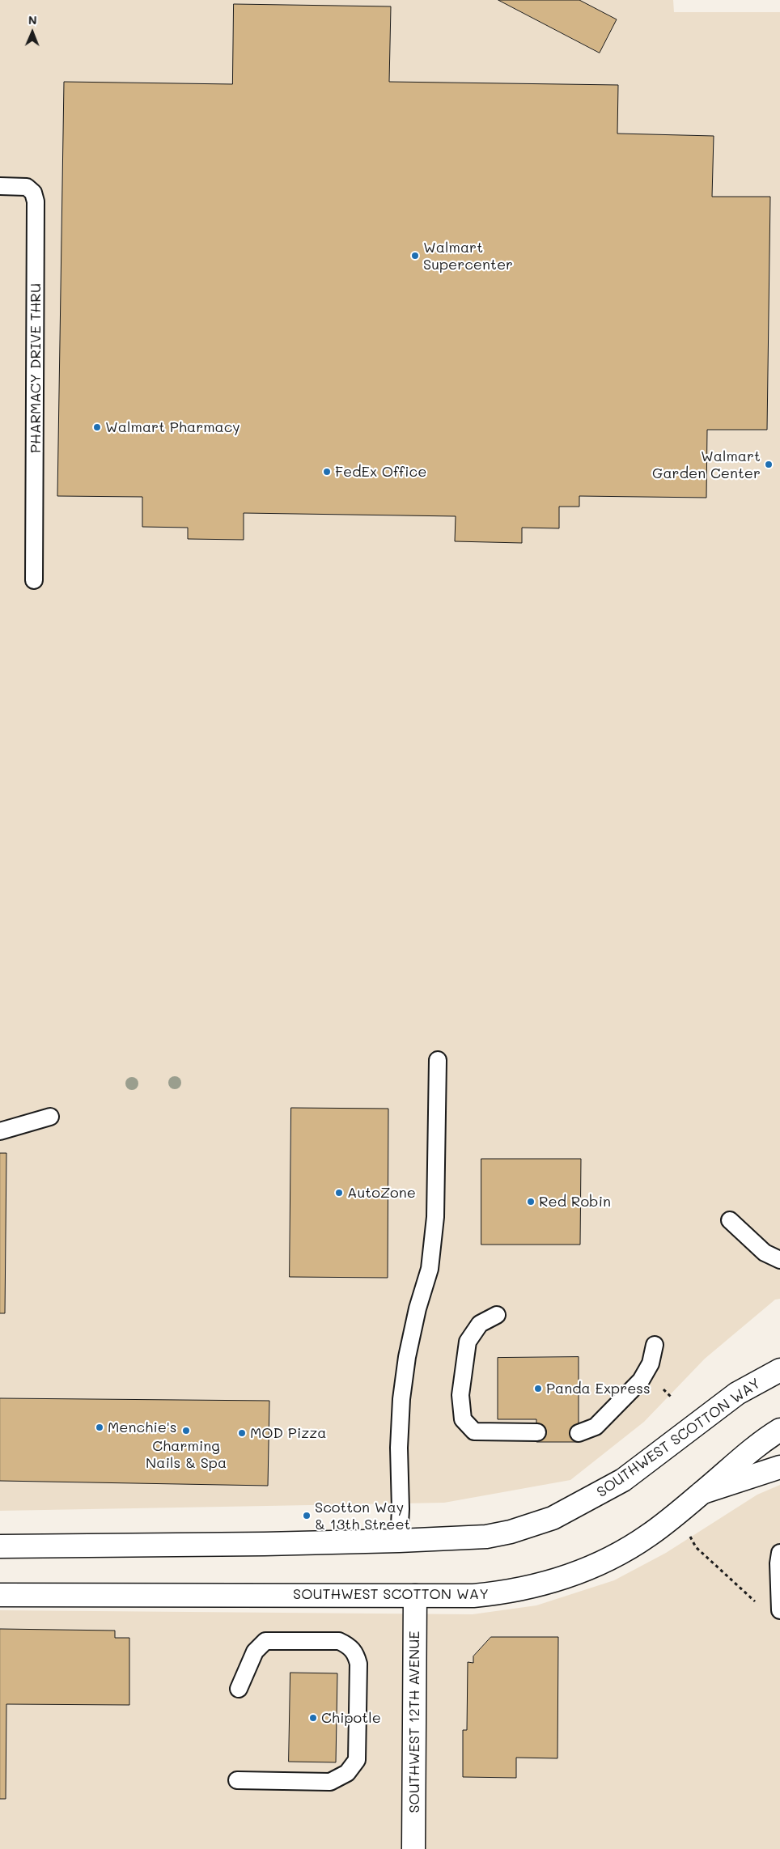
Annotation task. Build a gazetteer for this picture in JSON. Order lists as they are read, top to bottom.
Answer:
{
  "streets": {
    "main road": ["SOUTHWEST SCOTTON WAY", "SOUTHWEST 12TH AVENUE"],
    "lane": ["PHARMACY DRIVE THRU"]
  },
  "crossings": [
    ["SOUTHWEST SCOTTON WAY", "SOUTHWEST 12TH AVENUE"]
  ],
  "places": [
    "Walmart Supercenter",
    "Walmart Pharmacy",
    "Walmart Garden Center",
    "FedEx Office",
    "AutoZone",
    "Red Robin",
    "Panda Express",
    "Menchie's",
    "Charming Nails & Spa",
    "MOD Pizza",
    "Scotton Way & 13th Street",
    "Chipotle"
  ],
  "north": "top"
}
